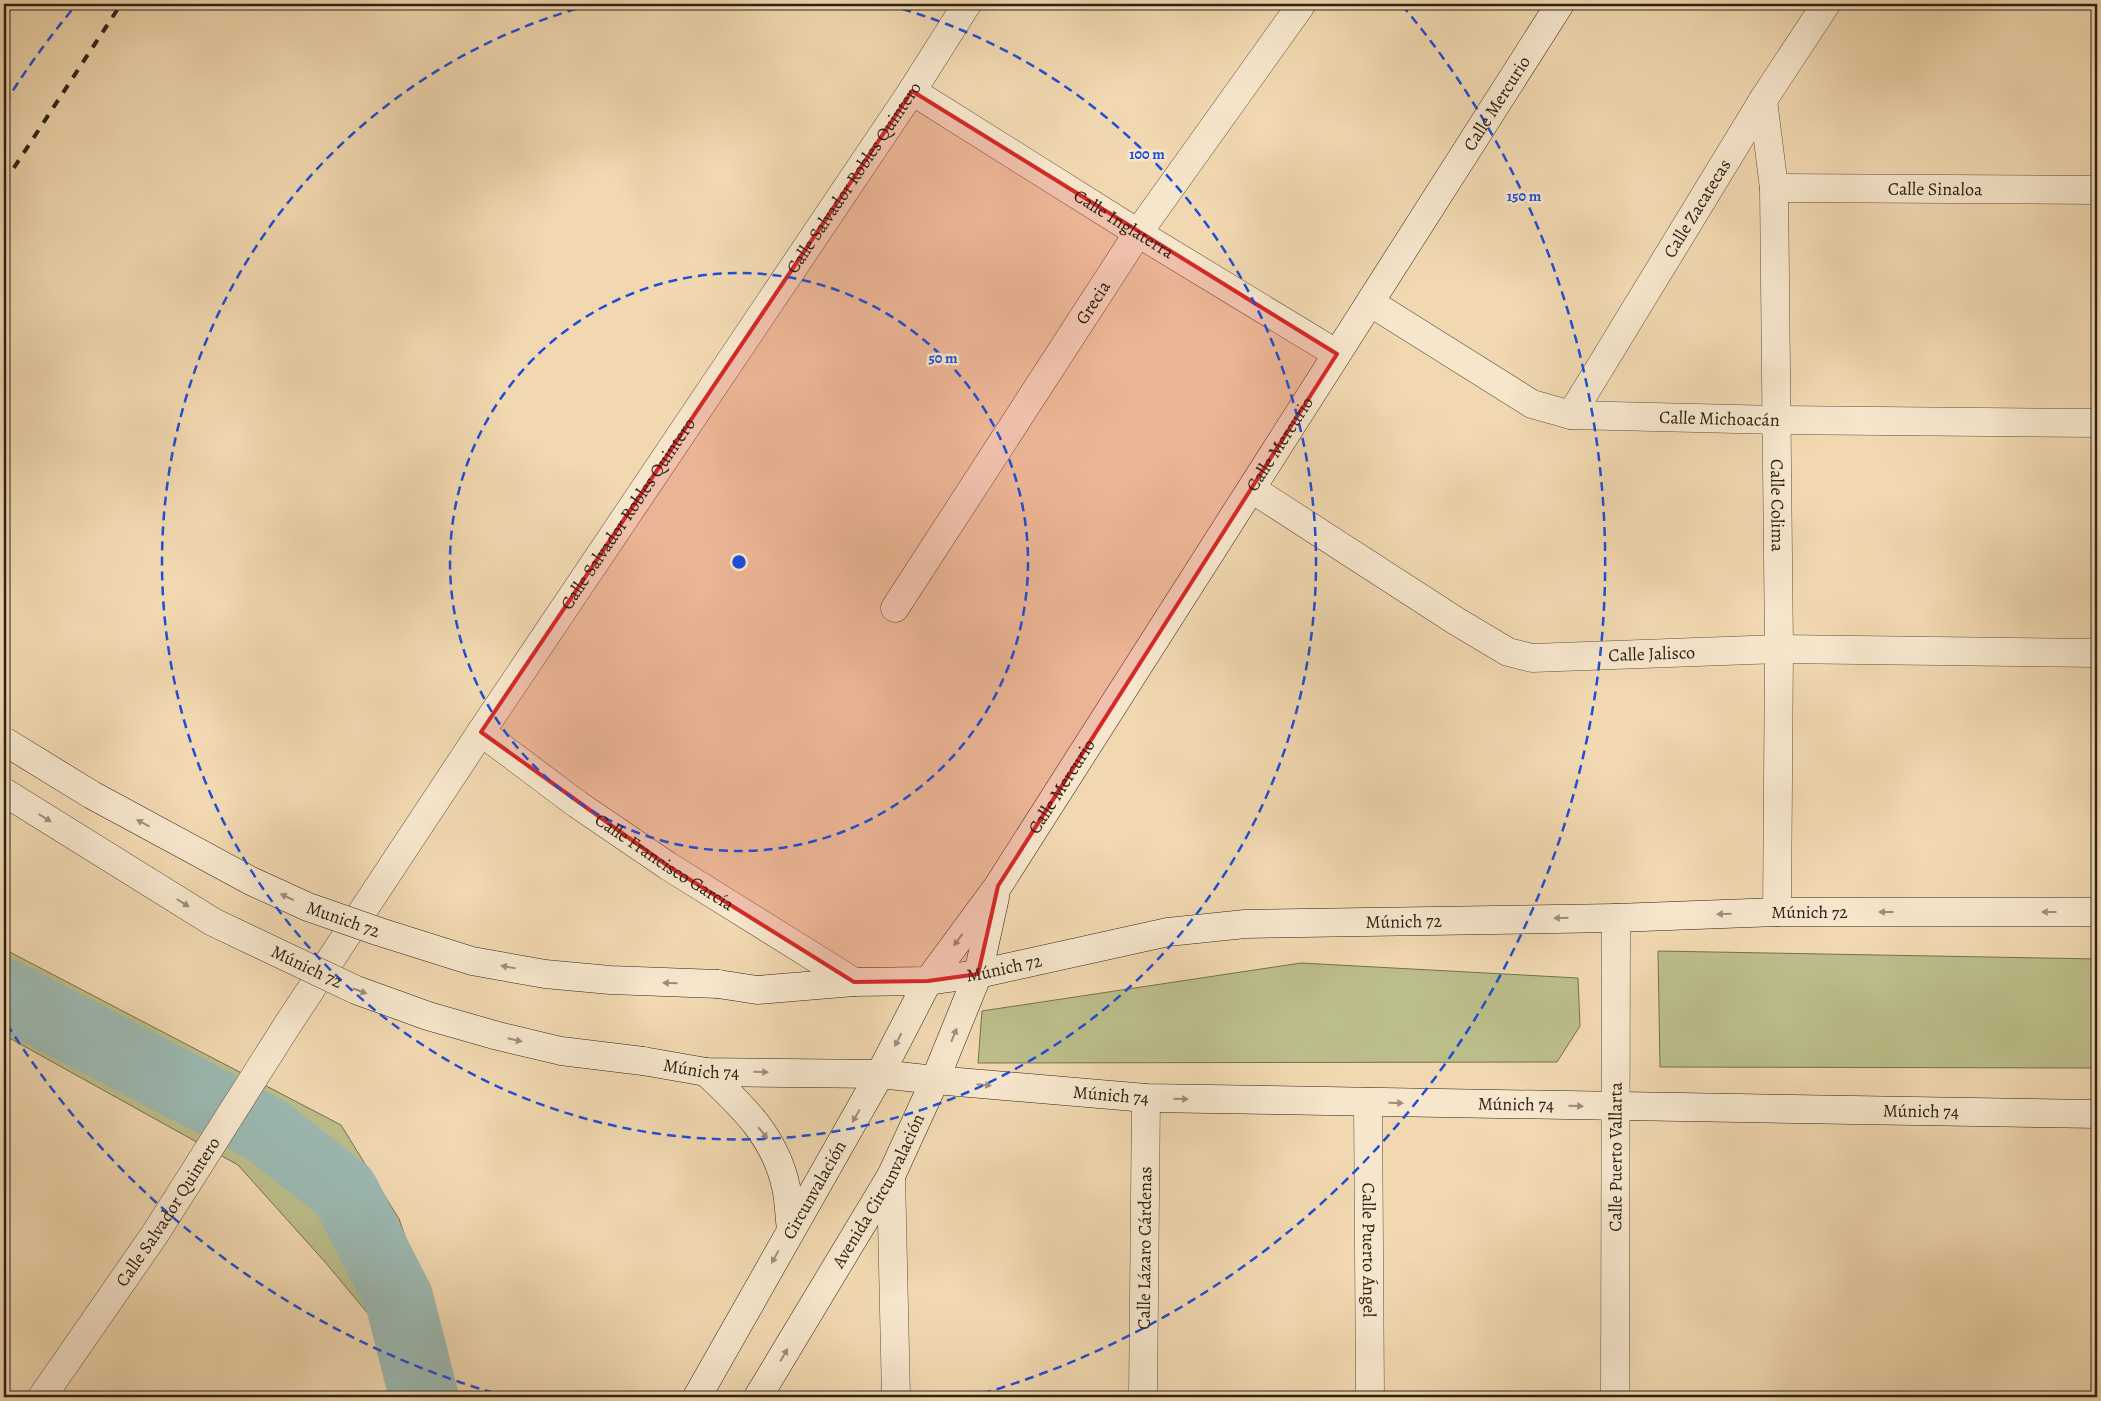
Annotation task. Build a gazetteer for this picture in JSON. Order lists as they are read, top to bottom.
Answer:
{
  "streets": {
    "street": [
      "Calle Mercurio",
      "Calle Salvador Robles Quintero",
      "Calle Sinaloa",
      "Calle Zacatecas",
      "Calle Inglaterra",
      "Grecia",
      "Calle Michoacán",
      "Calle Colima",
      "Calle Jalisco",
      "Calle Francisco García",
      "Múnich 72",
      "Munich 72",
      "Múnich 74",
      "Calle Puerto Vallarta",
      "Circunvalación",
      "Avenida Circunvalación",
      "Calle Salvador Quintero",
      "Calle Lázaro Cárdenas",
      "Calle Puerto Ángel"
    ]
  },
  "crossings": [
    ["Calle Mercurio", "Calle Inglaterra"],
    ["Calle Mercurio", "Calle Michoacán"],
    ["Calle Mercurio", "Calle Jalisco"],
    ["Calle Mercurio", "Múnich 72"],
    ["Calle Mercurio", "Circunvalación"],
    ["Calle Mercurio", "Avenida Circunvalación"],
    ["Calle Salvador Robles Quintero", "Calle Inglaterra"],
    ["Calle Salvador Robles Quintero", "Calle Francisco García"],
    ["Calle Salvador Robles Quintero", "Calle Salvador Quintero"],
    ["Calle Sinaloa", "Calle Colima"],
    ["Calle Zacatecas", "Calle Michoacán"],
    ["Calle Zacatecas", "Calle Colima"],
    ["Calle Inglaterra", "Grecia"],
    ["Calle Michoacán", "Calle Colima"],
    ["Calle Colima", "Calle Jalisco"],
    ["Calle Colima", "Múnich 72"],
    ["Calle Francisco García", "Múnich 72"],
    ["Múnich 72", "Munich 72"],
    ["Múnich 72", "Múnich 74"],
    ["Múnich 72", "Calle Puerto Vallarta"],
    ["Múnich 72", "Circunvalación"],
    ["Múnich 72", "Avenida Circunvalación"],
    ["Múnich 74", "Calle Puerto Vallarta"],
    ["Múnich 74", "Circunvalación"],
    ["Múnich 74", "Avenida Circunvalación"],
    ["Múnich 74", "Calle Lázaro Cárdenas"],
    ["Múnich 74", "Calle Puerto Ángel"]
  ],
  "one_way": [
    "Munich 72",
    "Múnich 74",
    "Circunvalación",
    "Avenida Circunvalación"
  ],
  "rings": ["100 m", "150 m", "50 m"]
}
